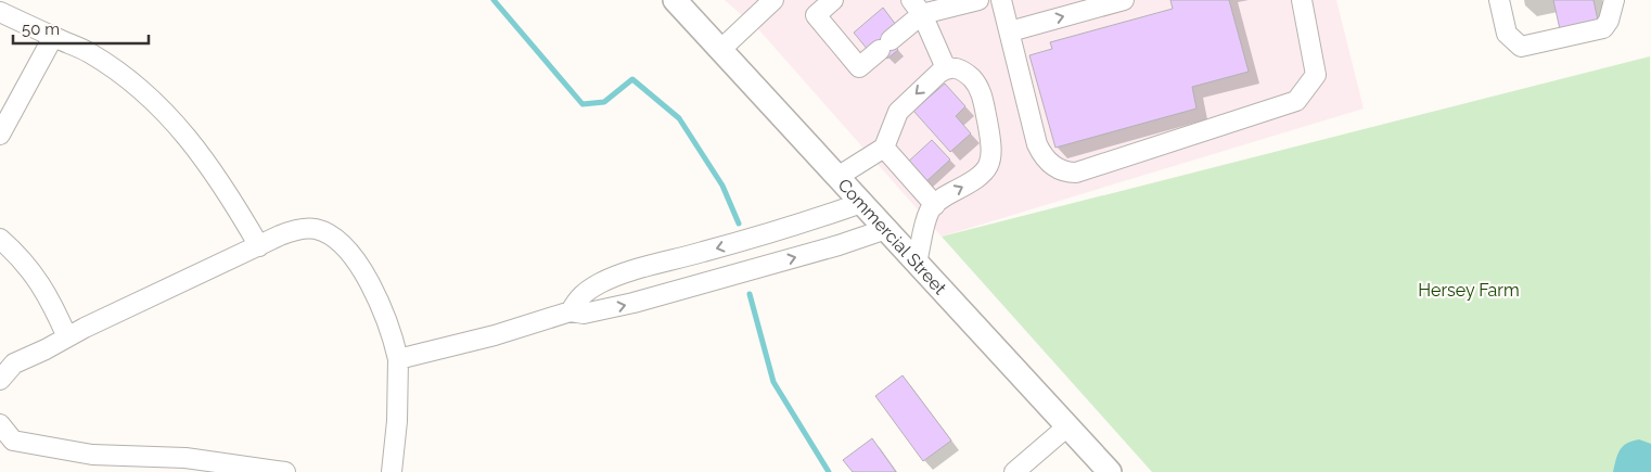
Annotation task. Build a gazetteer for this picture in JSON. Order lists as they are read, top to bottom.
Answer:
{
  "streets": {
    "main road": ["Commercial Street"]
  },
  "parks": ["Hersey Farm"],
  "scale_bar": "50 m"
}
